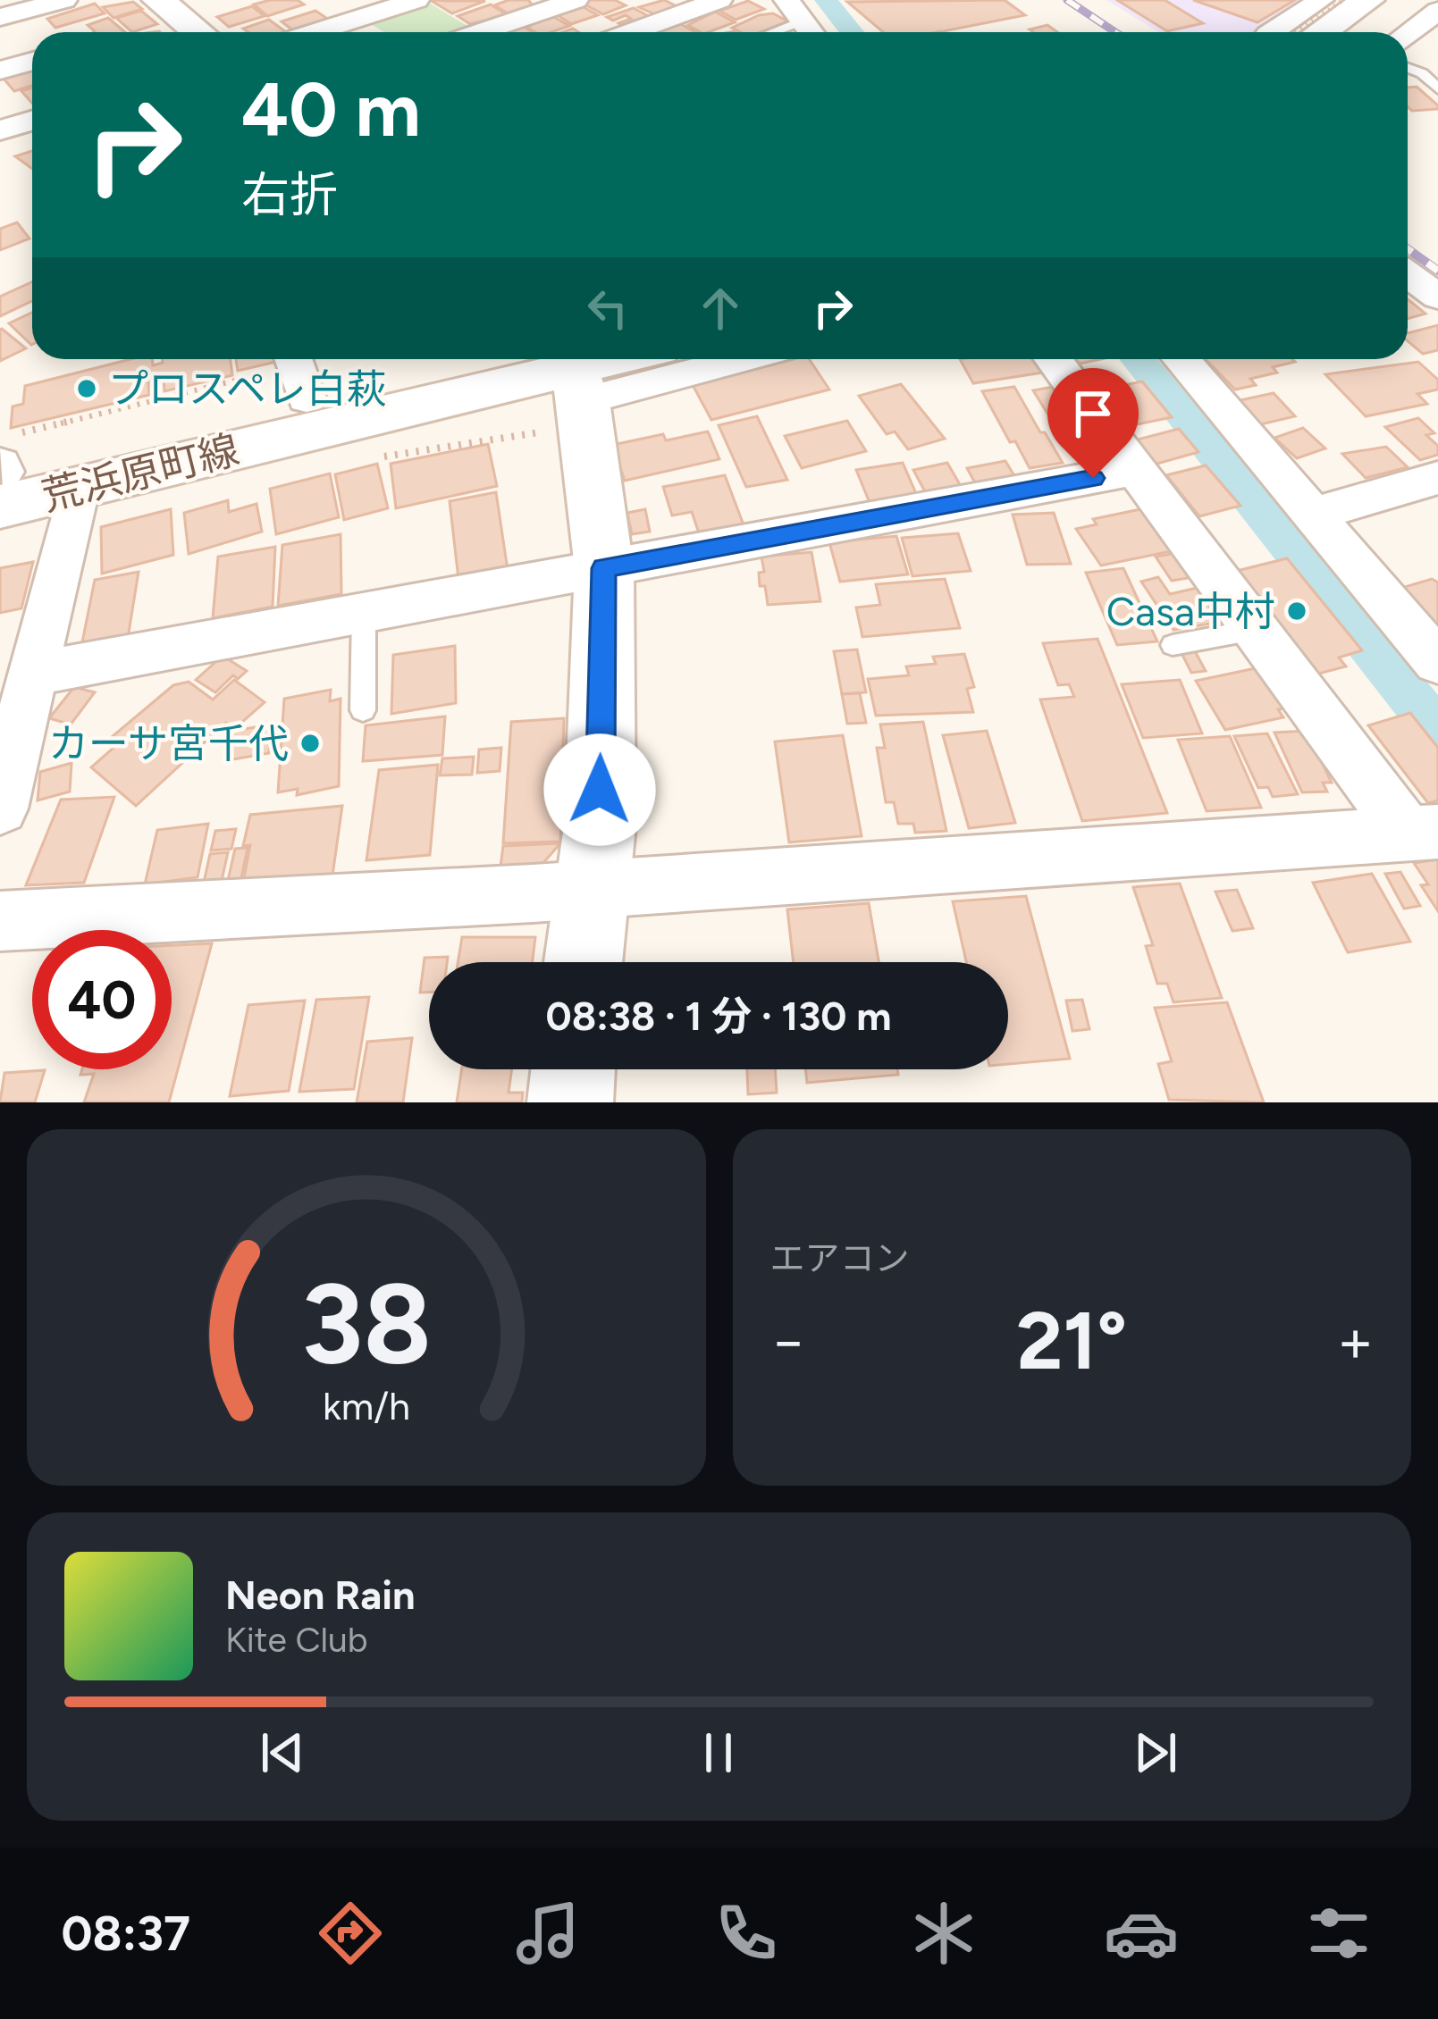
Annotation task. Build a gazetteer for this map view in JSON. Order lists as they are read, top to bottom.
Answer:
{
  "streets": {
    "main road": ["荒浜原町線"]
  },
  "places": ["プロスペレ白萩", "Casa中村", "カーサ宮千代"],
  "page": {
    "turn": ["40 m", "右折"],
    "limit": "40",
    "trip": "08:38 · 1 分 · 130 m",
    "tile": "エアコン",
    "heat": ["−", "21°", "+"],
    "song": ["Neon Rain", "Kite Club"],
    "tabs": "08:37",
    "gauge": ["38", "km/h"]
  }
}
